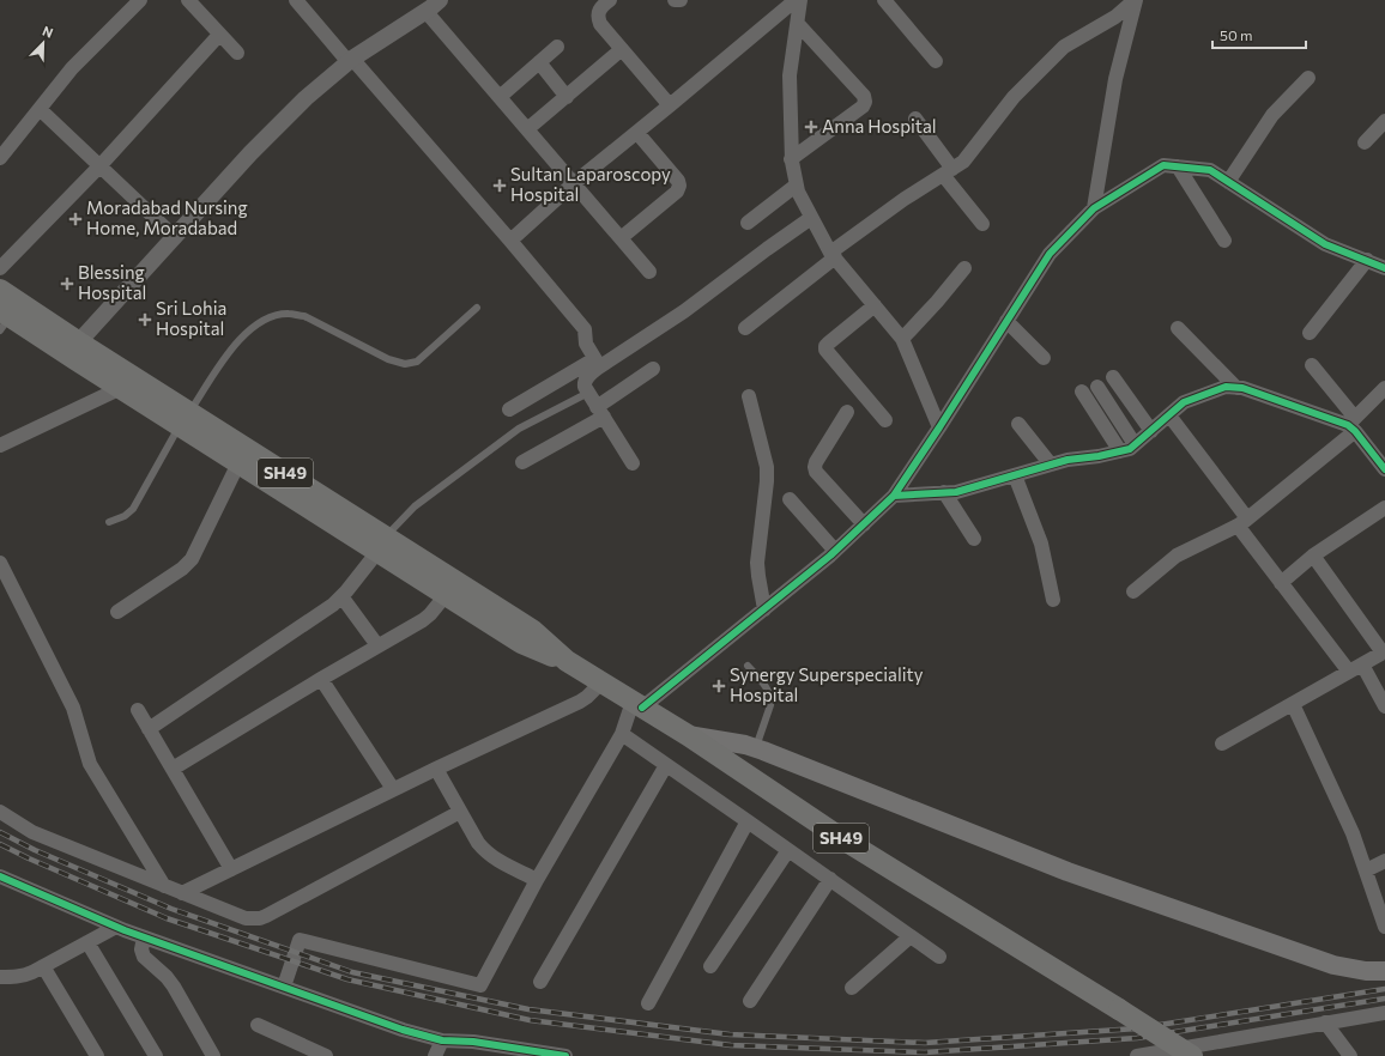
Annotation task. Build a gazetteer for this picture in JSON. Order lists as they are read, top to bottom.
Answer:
{
  "streets": {
    "main road": ["SH49"]
  },
  "places": {
    "health": [
      "Anna Hospital",
      "Sultan Laparoscopy Hospital",
      "Moradabad Nursing Home, Moradabad",
      "Blessing Hospital",
      "Sri Lohia Hospital",
      "Synergy Superspeciality Hospital"
    ]
  },
  "scale_bar": "50 m",
  "north": "top right"
}
